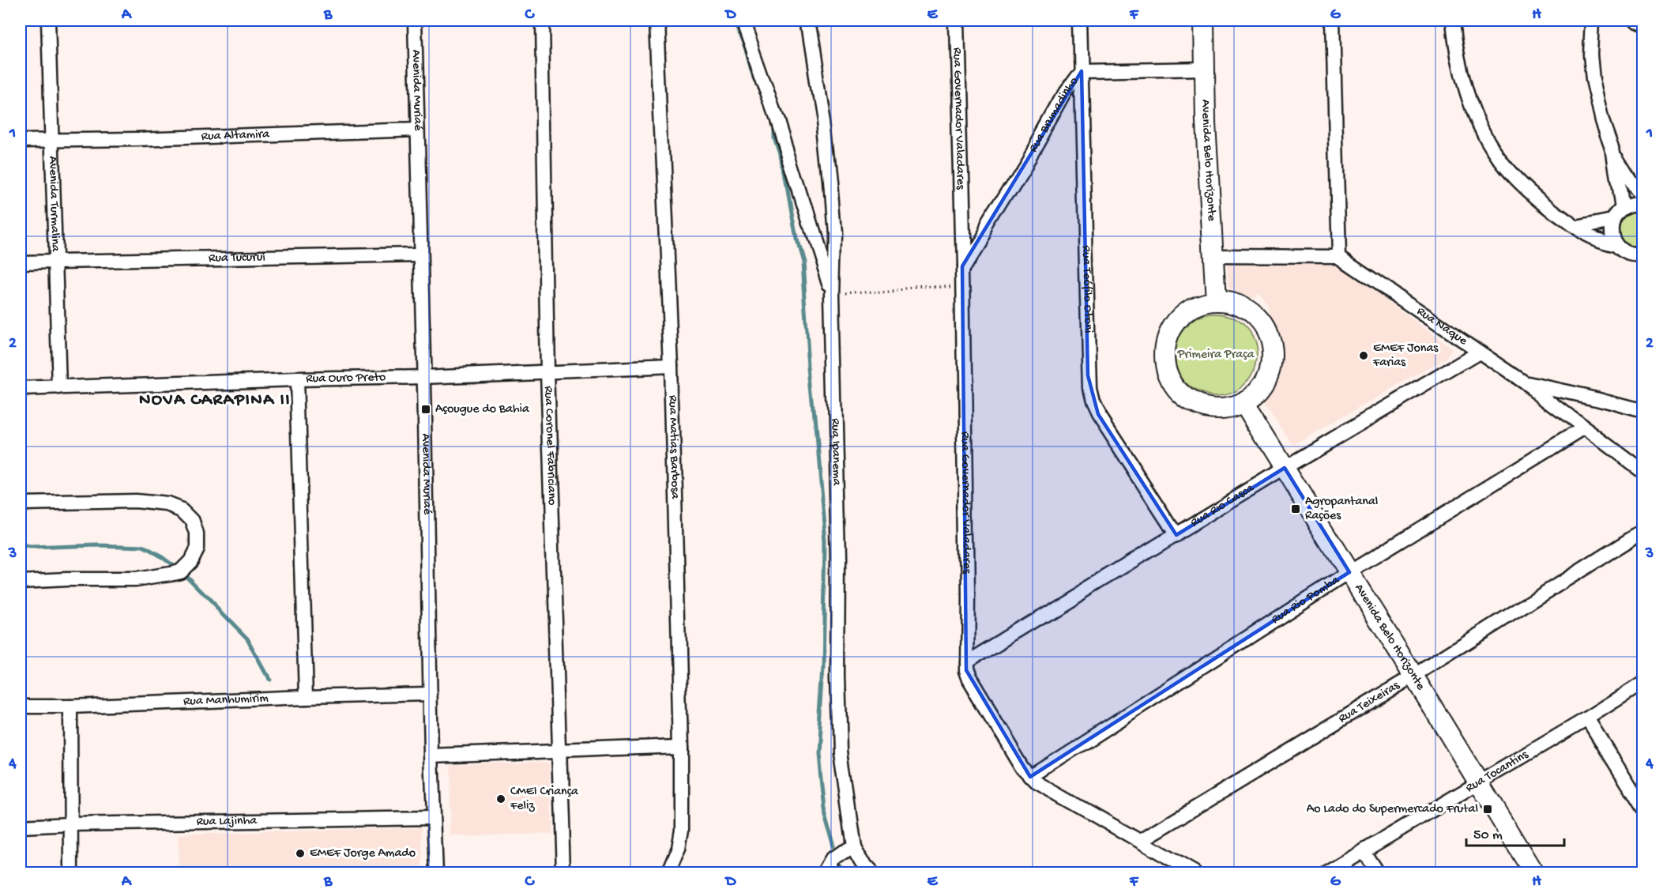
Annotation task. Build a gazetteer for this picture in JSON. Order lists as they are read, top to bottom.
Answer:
{
  "streets": {
    "street": [
      "Avenida Muriaé",
      "Rua Brumadinho",
      "Rua Governador Valadares",
      "Rua Altamira",
      "Avenida Belo Horizonte",
      "Avenida Turmalina",
      "Rua Tucuruí",
      "Rua Teófilo Otoni",
      "Rua Naque",
      "Rua Ouro Preto",
      "Rua Coronel Fabriciano",
      "Rua Matias Barbosa",
      "Rua Ipanema",
      "Rua Rio Casca",
      "Rua Rio Pomba",
      "Rua Manhumirim",
      "Rua Teixeiras",
      "Rua Tocantins",
      "Rua Lajinha"
    ]
  },
  "crossings": [
    ["Avenida Muriaé", "Rua Altamira"],
    ["Avenida Muriaé", "Rua Tucuruí"],
    ["Avenida Muriaé", "Rua Ouro Preto"],
    ["Avenida Muriaé", "Rua Manhumirim"],
    ["Avenida Muriaé", "Rua Lajinha"],
    ["Rua Brumadinho", "Rua Governador Valadares"],
    ["Rua Brumadinho", "Avenida Belo Horizonte"],
    ["Rua Brumadinho", "Rua Teófilo Otoni"],
    ["Rua Governador Valadares", "Rua Rio Casca"],
    ["Rua Governador Valadares", "Rua Rio Pomba"],
    ["Rua Governador Valadares", "Rua Teixeiras"],
    ["Rua Altamira", "Avenida Turmalina"],
    ["Avenida Belo Horizonte", "Rua Rio Casca"],
    ["Avenida Belo Horizonte", "Rua Rio Pomba"],
    ["Avenida Belo Horizonte", "Rua Teixeiras"],
    ["Avenida Belo Horizonte", "Rua Tocantins"],
    ["Avenida Turmalina", "Rua Tucuruí"],
    ["Avenida Turmalina", "Rua Ouro Preto"],
    ["Rua Teófilo Otoni", "Rua Rio Casca"],
    ["Rua Naque", "Rua Rio Casca"],
    ["Rua Naque", "Rua Rio Pomba"],
    ["Rua Ouro Preto", "Rua Coronel Fabriciano"],
    ["Rua Ouro Preto", "Rua Matias Barbosa"]
  ],
  "districts": ["NOVA CARAPINA II"],
  "parks": ["Primeira Praça"],
  "places": {
    "other": ["EMEF Jonas Farias", "CMEI Criança Feliz", "EMEF Jorge Amado"],
    "transit": ["Açougue do Bahia", "Agropantanal Rações", "Ao Lado do Supermercado Frutal"]
  },
  "scale_bar": "50 m",
  "grid": {
    "columns": [
      "A",
      "B",
      "C",
      "D",
      "E",
      "F",
      "G",
      "H"
    ],
    "rows": [
      "1",
      "2",
      "3",
      "4"
    ]
  }
}
